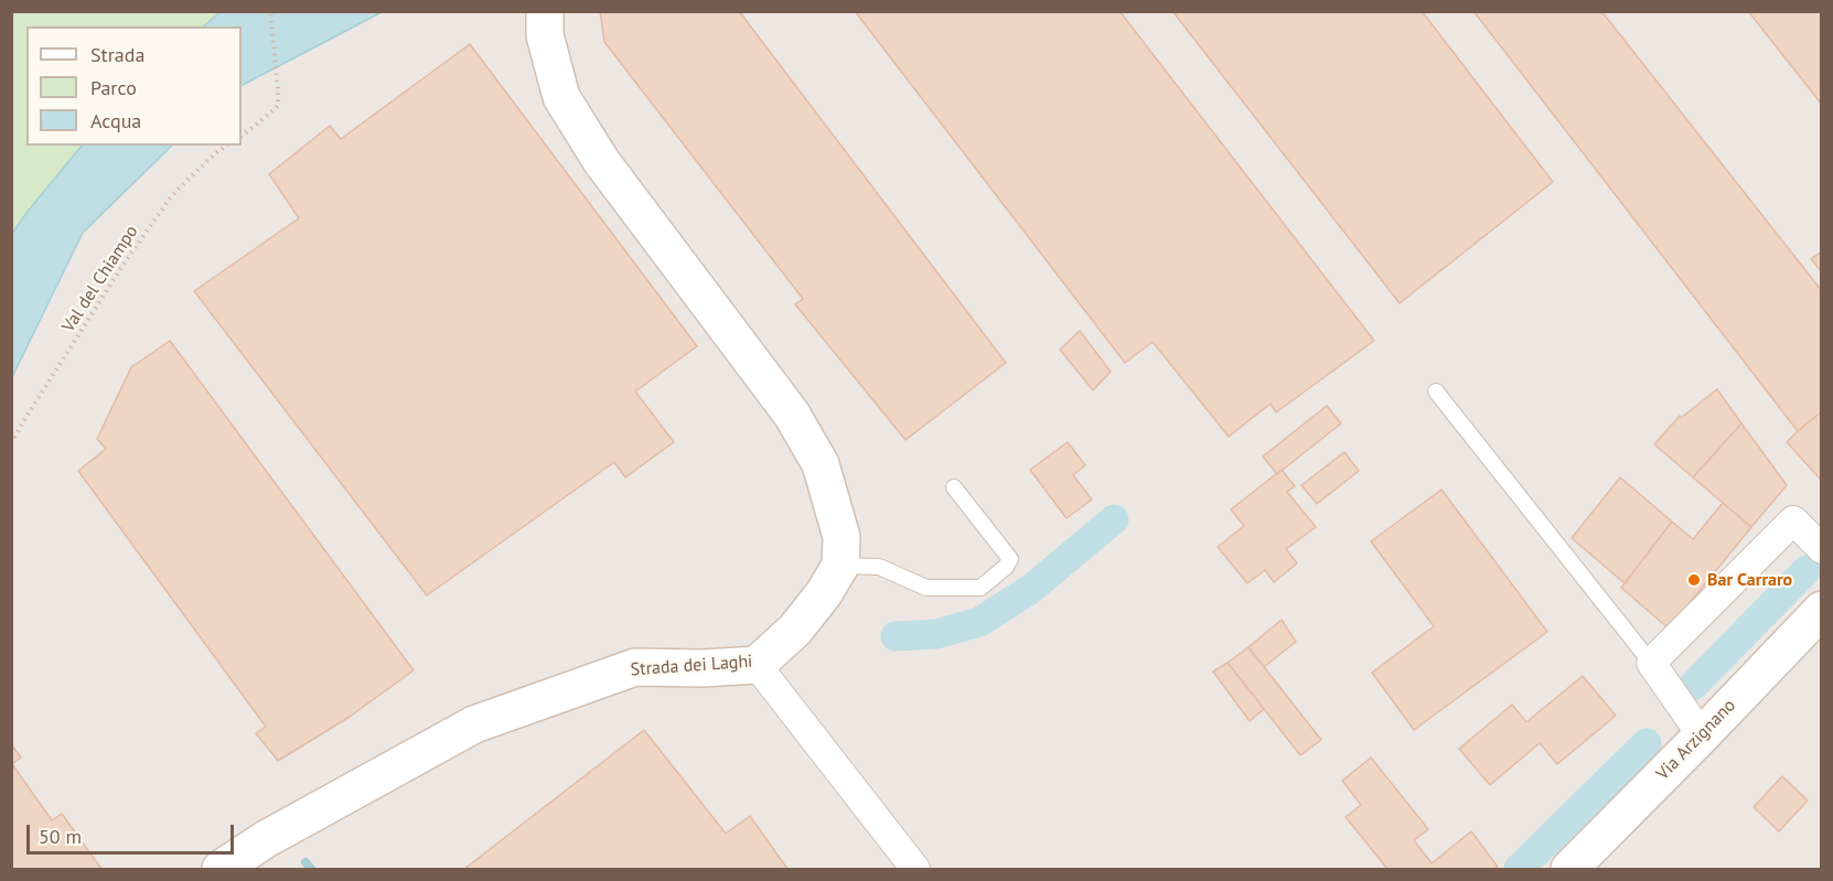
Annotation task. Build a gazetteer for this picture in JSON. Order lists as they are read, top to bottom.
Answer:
{
  "streets": {
    "street": ["Strada dei Laghi", "Via Arzignano"],
    "path": ["Val del Chiampo"]
  },
  "places": ["Bar Carraro"],
  "legend": ["Strada", "Parco", "Acqua"],
  "scale_bar": "50 m"
}
